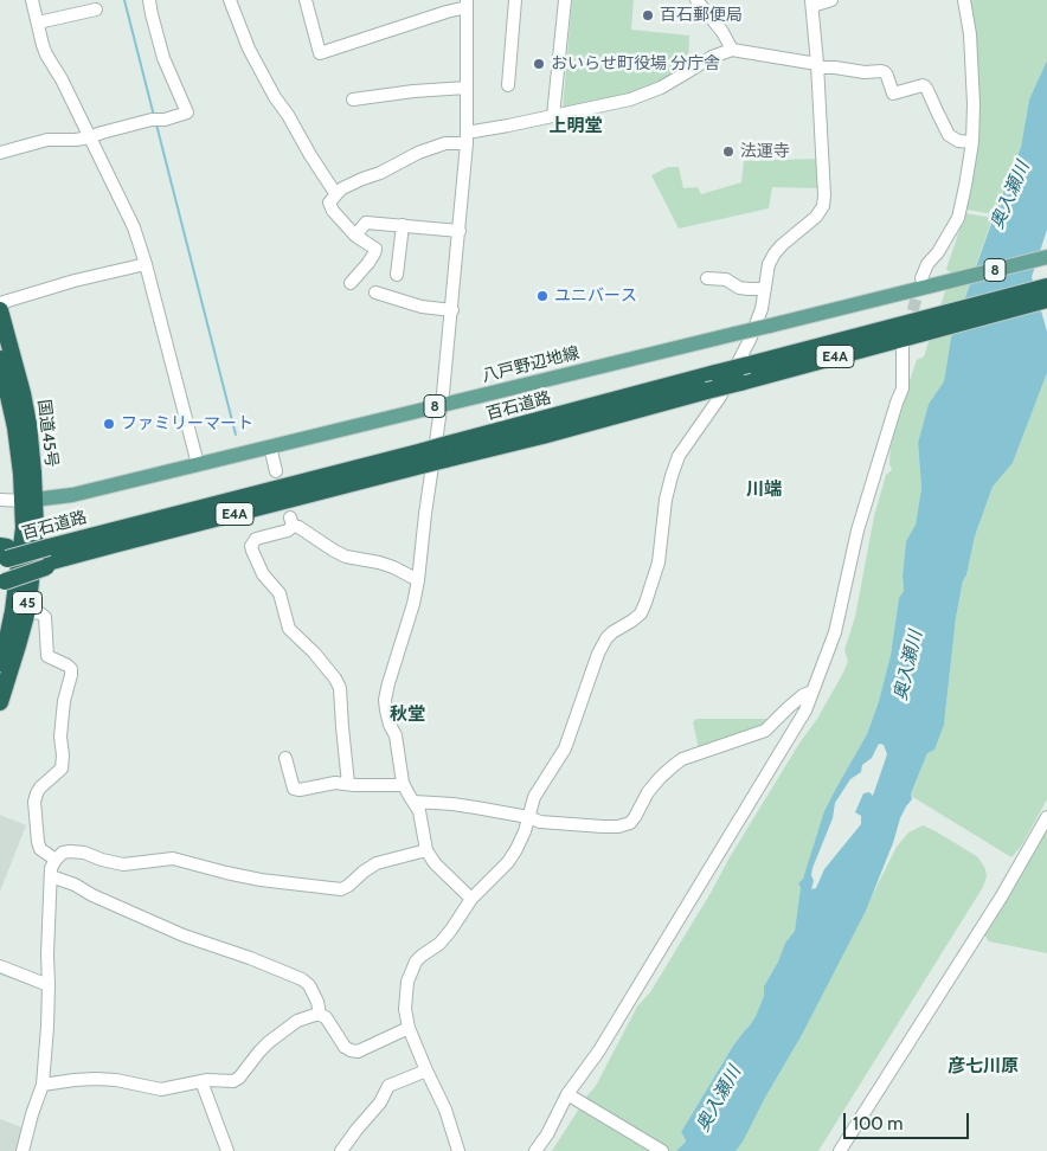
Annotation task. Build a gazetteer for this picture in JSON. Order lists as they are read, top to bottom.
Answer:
{
  "streets": {
    "highway": [
      "E4A",
      "百石道路",
      "国道45号",
      "45"
    ],
    "main road": ["8", "八戸野辺地線"]
  },
  "crossings": [
    ["E4A", "百石道路"],
    ["八戸野辺地線", "国道45号"]
  ],
  "districts": [
    "上明堂",
    "川端",
    "秋堂",
    "彦七川原"
  ],
  "water": ["奥入瀬川"],
  "places": [
    "百石郵便局",
    "おいらせ町役場 分庁舎",
    "法運寺",
    "ユニバース",
    "ファミリーマート"
  ],
  "scale_bar": "100 m"
}
